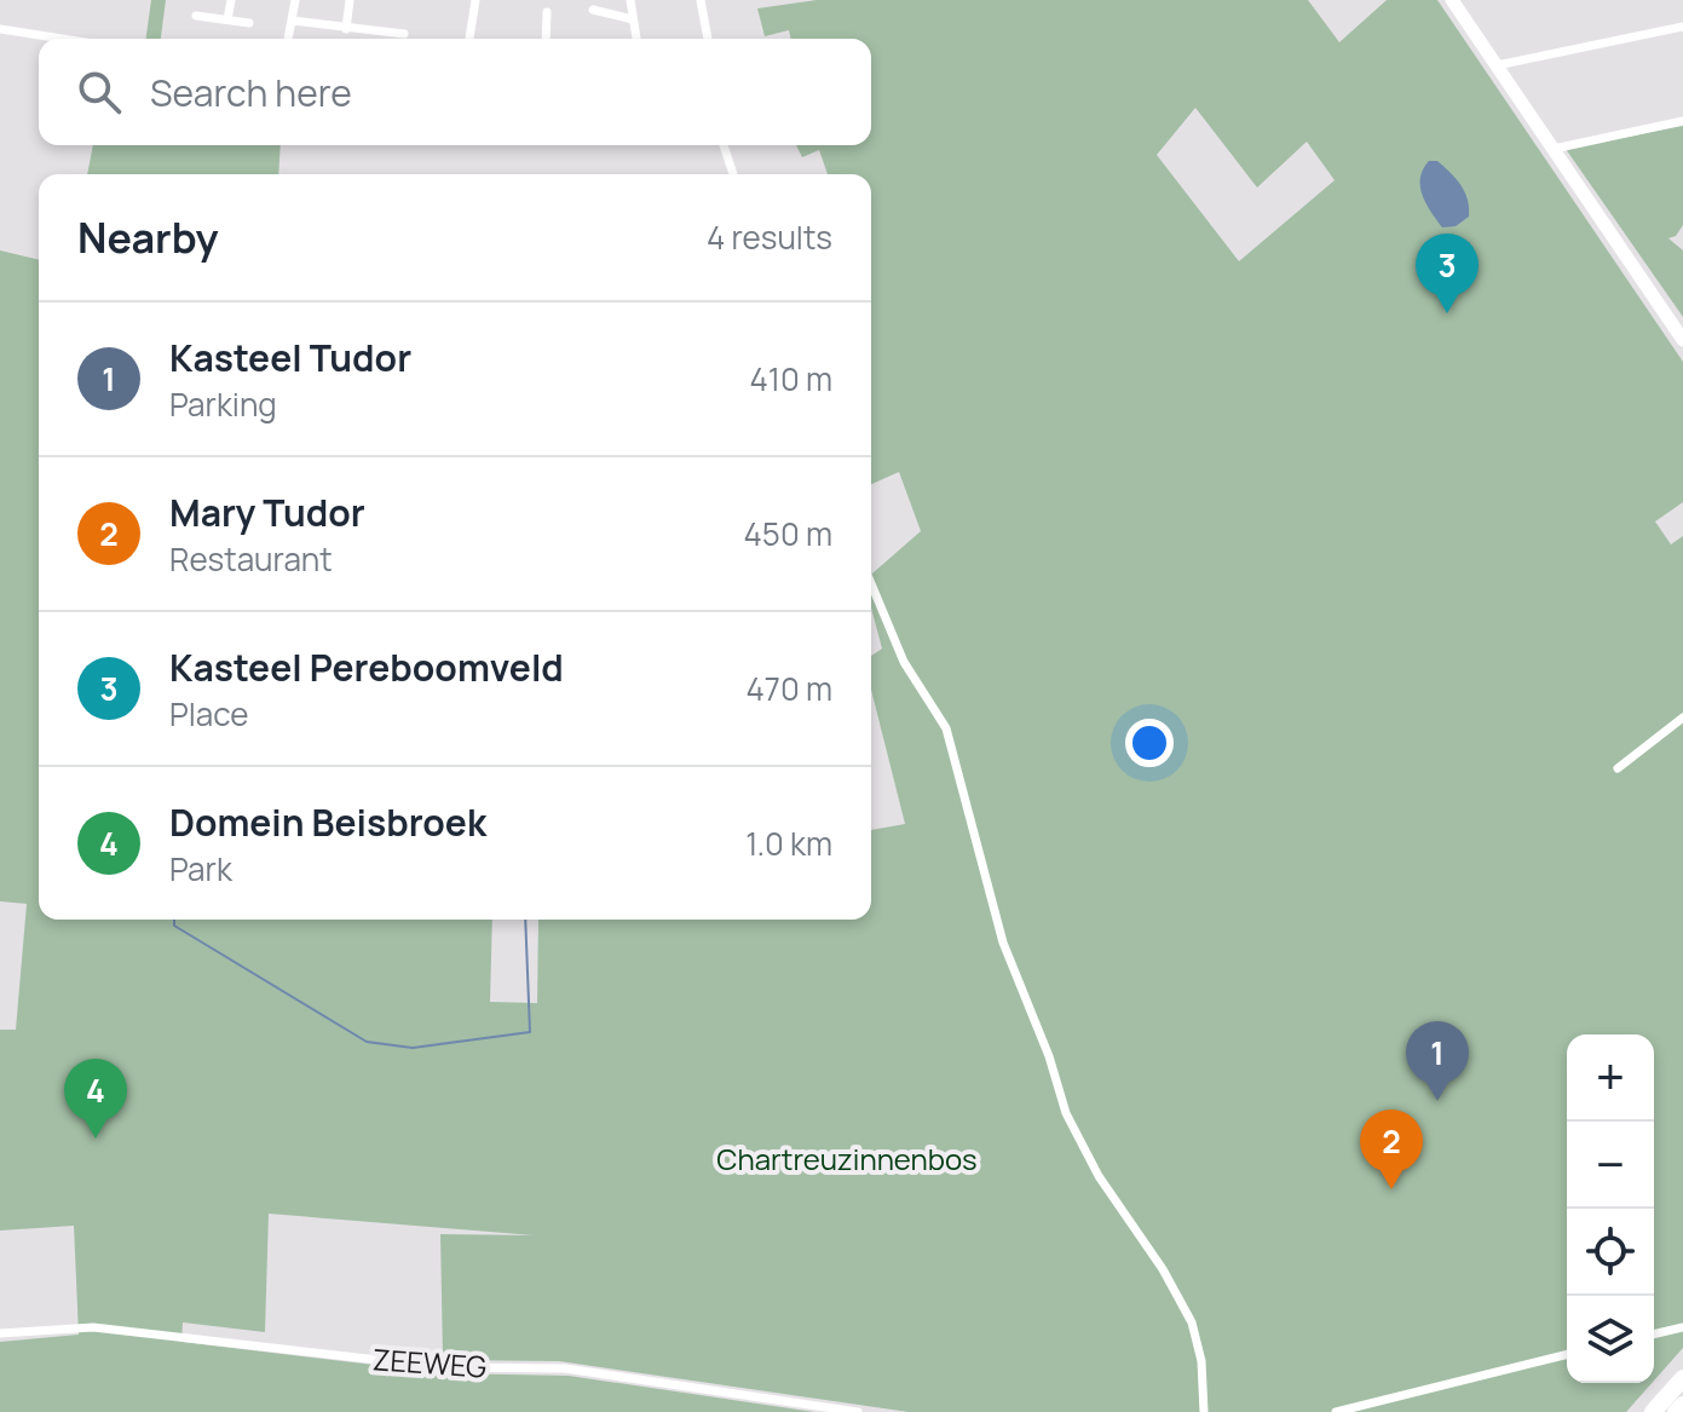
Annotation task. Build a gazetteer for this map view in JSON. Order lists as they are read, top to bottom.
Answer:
{
  "streets": {
    "street": ["ZEEWEG"]
  },
  "parks": ["Chartreuzinnenbos"],
  "page": {
    "search": "Search here",
    "heading": ["Nearby", "4 results"],
    "pins": [
      "3",
      "1",
      "4",
      "2"
    ],
    "list": [
      {
        "mark": "1",
        "name": "Kasteel Tudor",
        "note": "Parking",
        "value": "410 m"
      },
      {
        "mark": "2",
        "name": "Mary Tudor",
        "note": "Restaurant",
        "value": "450 m"
      },
      {
        "mark": "3",
        "name": "Kasteel Pereboomveld",
        "note": "Place",
        "value": "470 m"
      },
      {
        "mark": "4",
        "name": "Domein Beisbroek",
        "note": "Park",
        "value": "1.0 km"
      }
    ],
    "map_buttons": ["+", "−"]
  }
}
